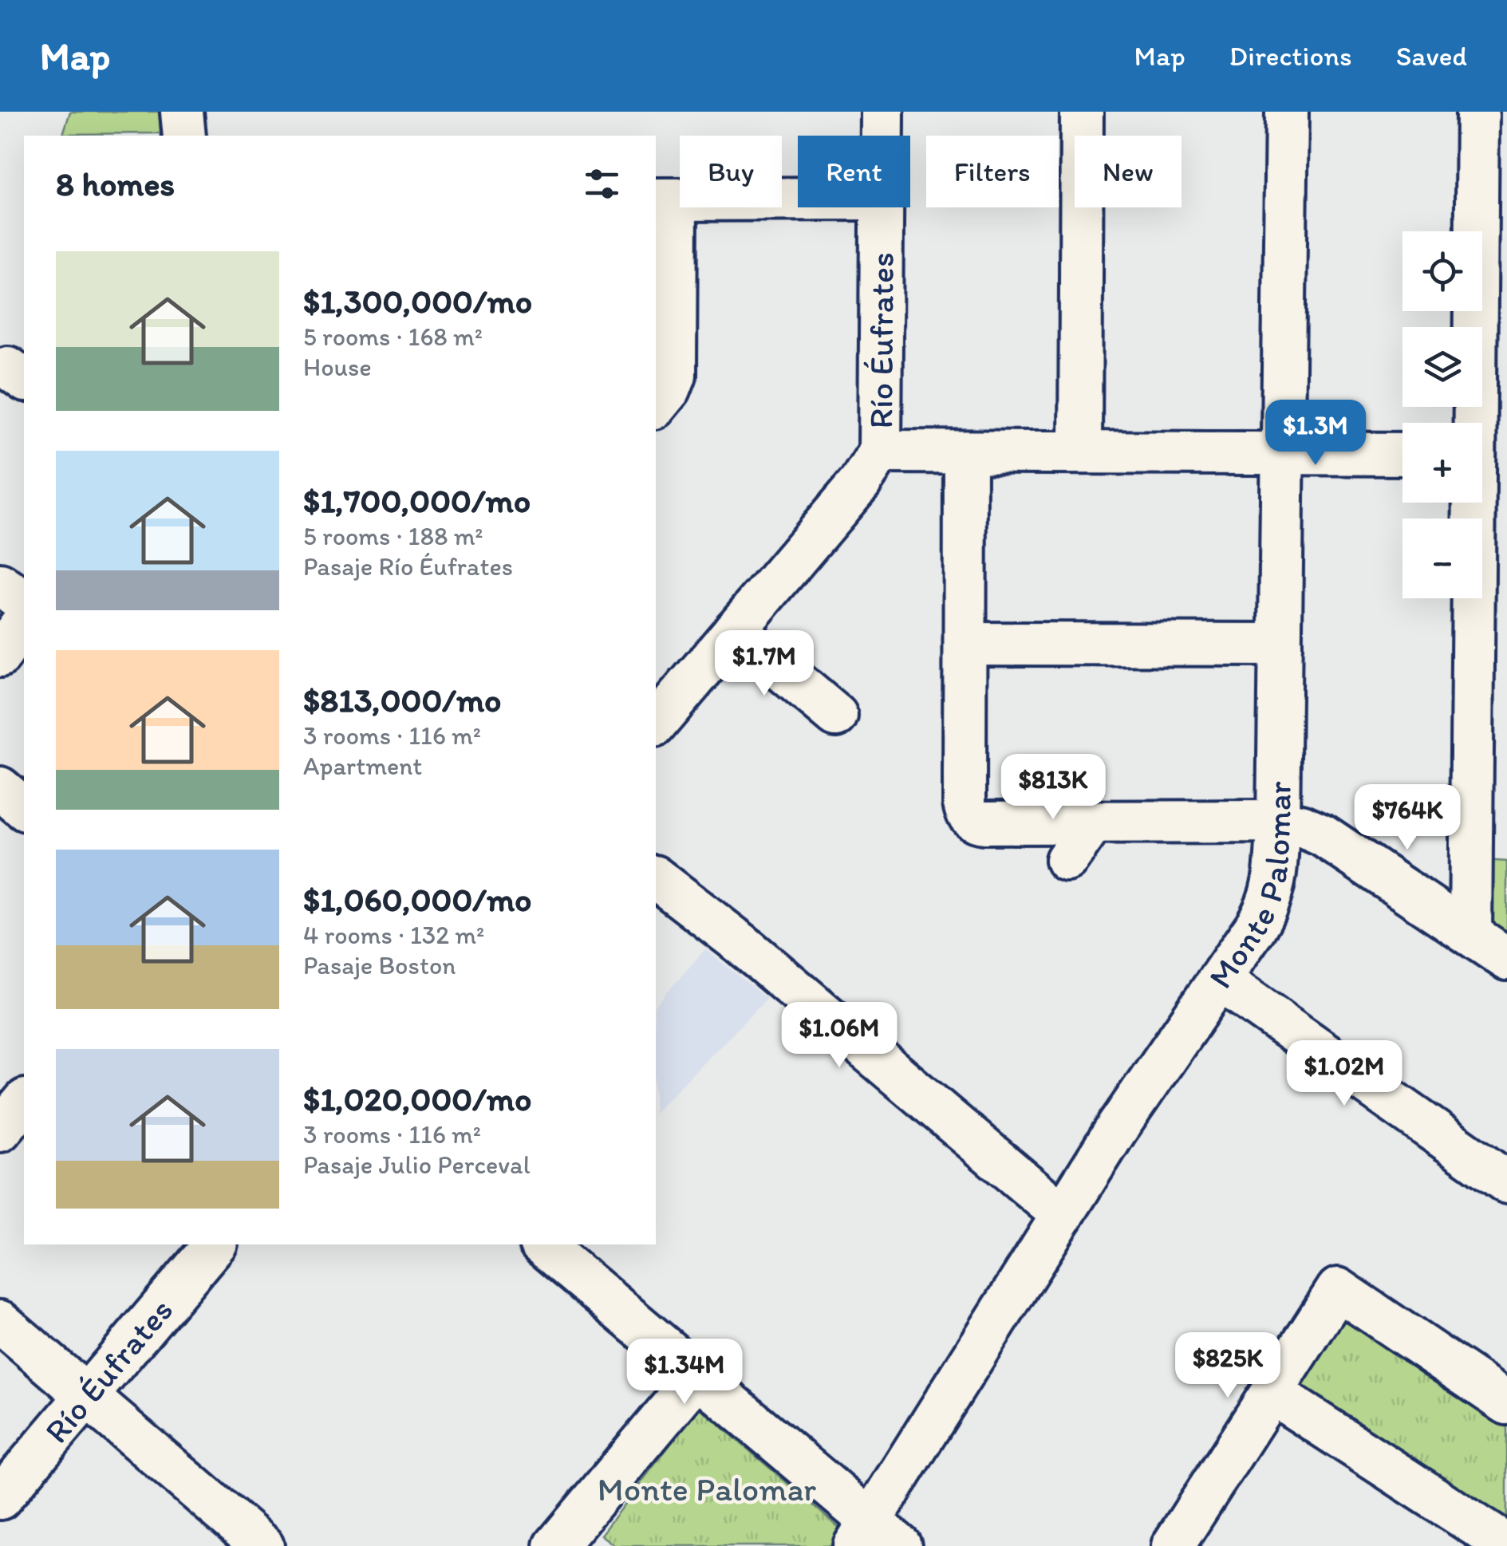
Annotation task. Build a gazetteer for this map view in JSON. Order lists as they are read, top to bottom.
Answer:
{
  "streets": {
    "street": ["Río Éufrates", "Monte Palomar"]
  },
  "parks": ["Monte Palomar"],
  "page": {
    "header": "Map",
    "nav": ["Map", "Directions", "Saved"],
    "chip": [
      "Buy",
      "Rent",
      "Filters",
      "New"
    ],
    "heading": "8 homes",
    "map_buttons": ["+", "−"],
    "list": [
      {
        "name": "$1,300,000/mo",
        "note": "5 rooms · 168 m² · House"
      },
      {
        "name": "$1,700,000/mo",
        "note": "5 rooms · 188 m² · Pasaje Río Éufrates"
      },
      {
        "name": "$813,000/mo",
        "note": "3 rooms · 116 m² · Apartment"
      },
      {
        "name": "$1,060,000/mo",
        "note": "4 rooms · 132 m² · Pasaje Boston"
      },
      {
        "name": "$1,020,000/mo",
        "note": "3 rooms · 116 m² · Pasaje Julio Perceval"
      }
    ],
    "price": [
      "$1.3M",
      "$1.7M",
      "$813K",
      "$764K",
      "$1.06M",
      "$1.02M",
      "$825K",
      "$1.34M"
    ]
  }
}
